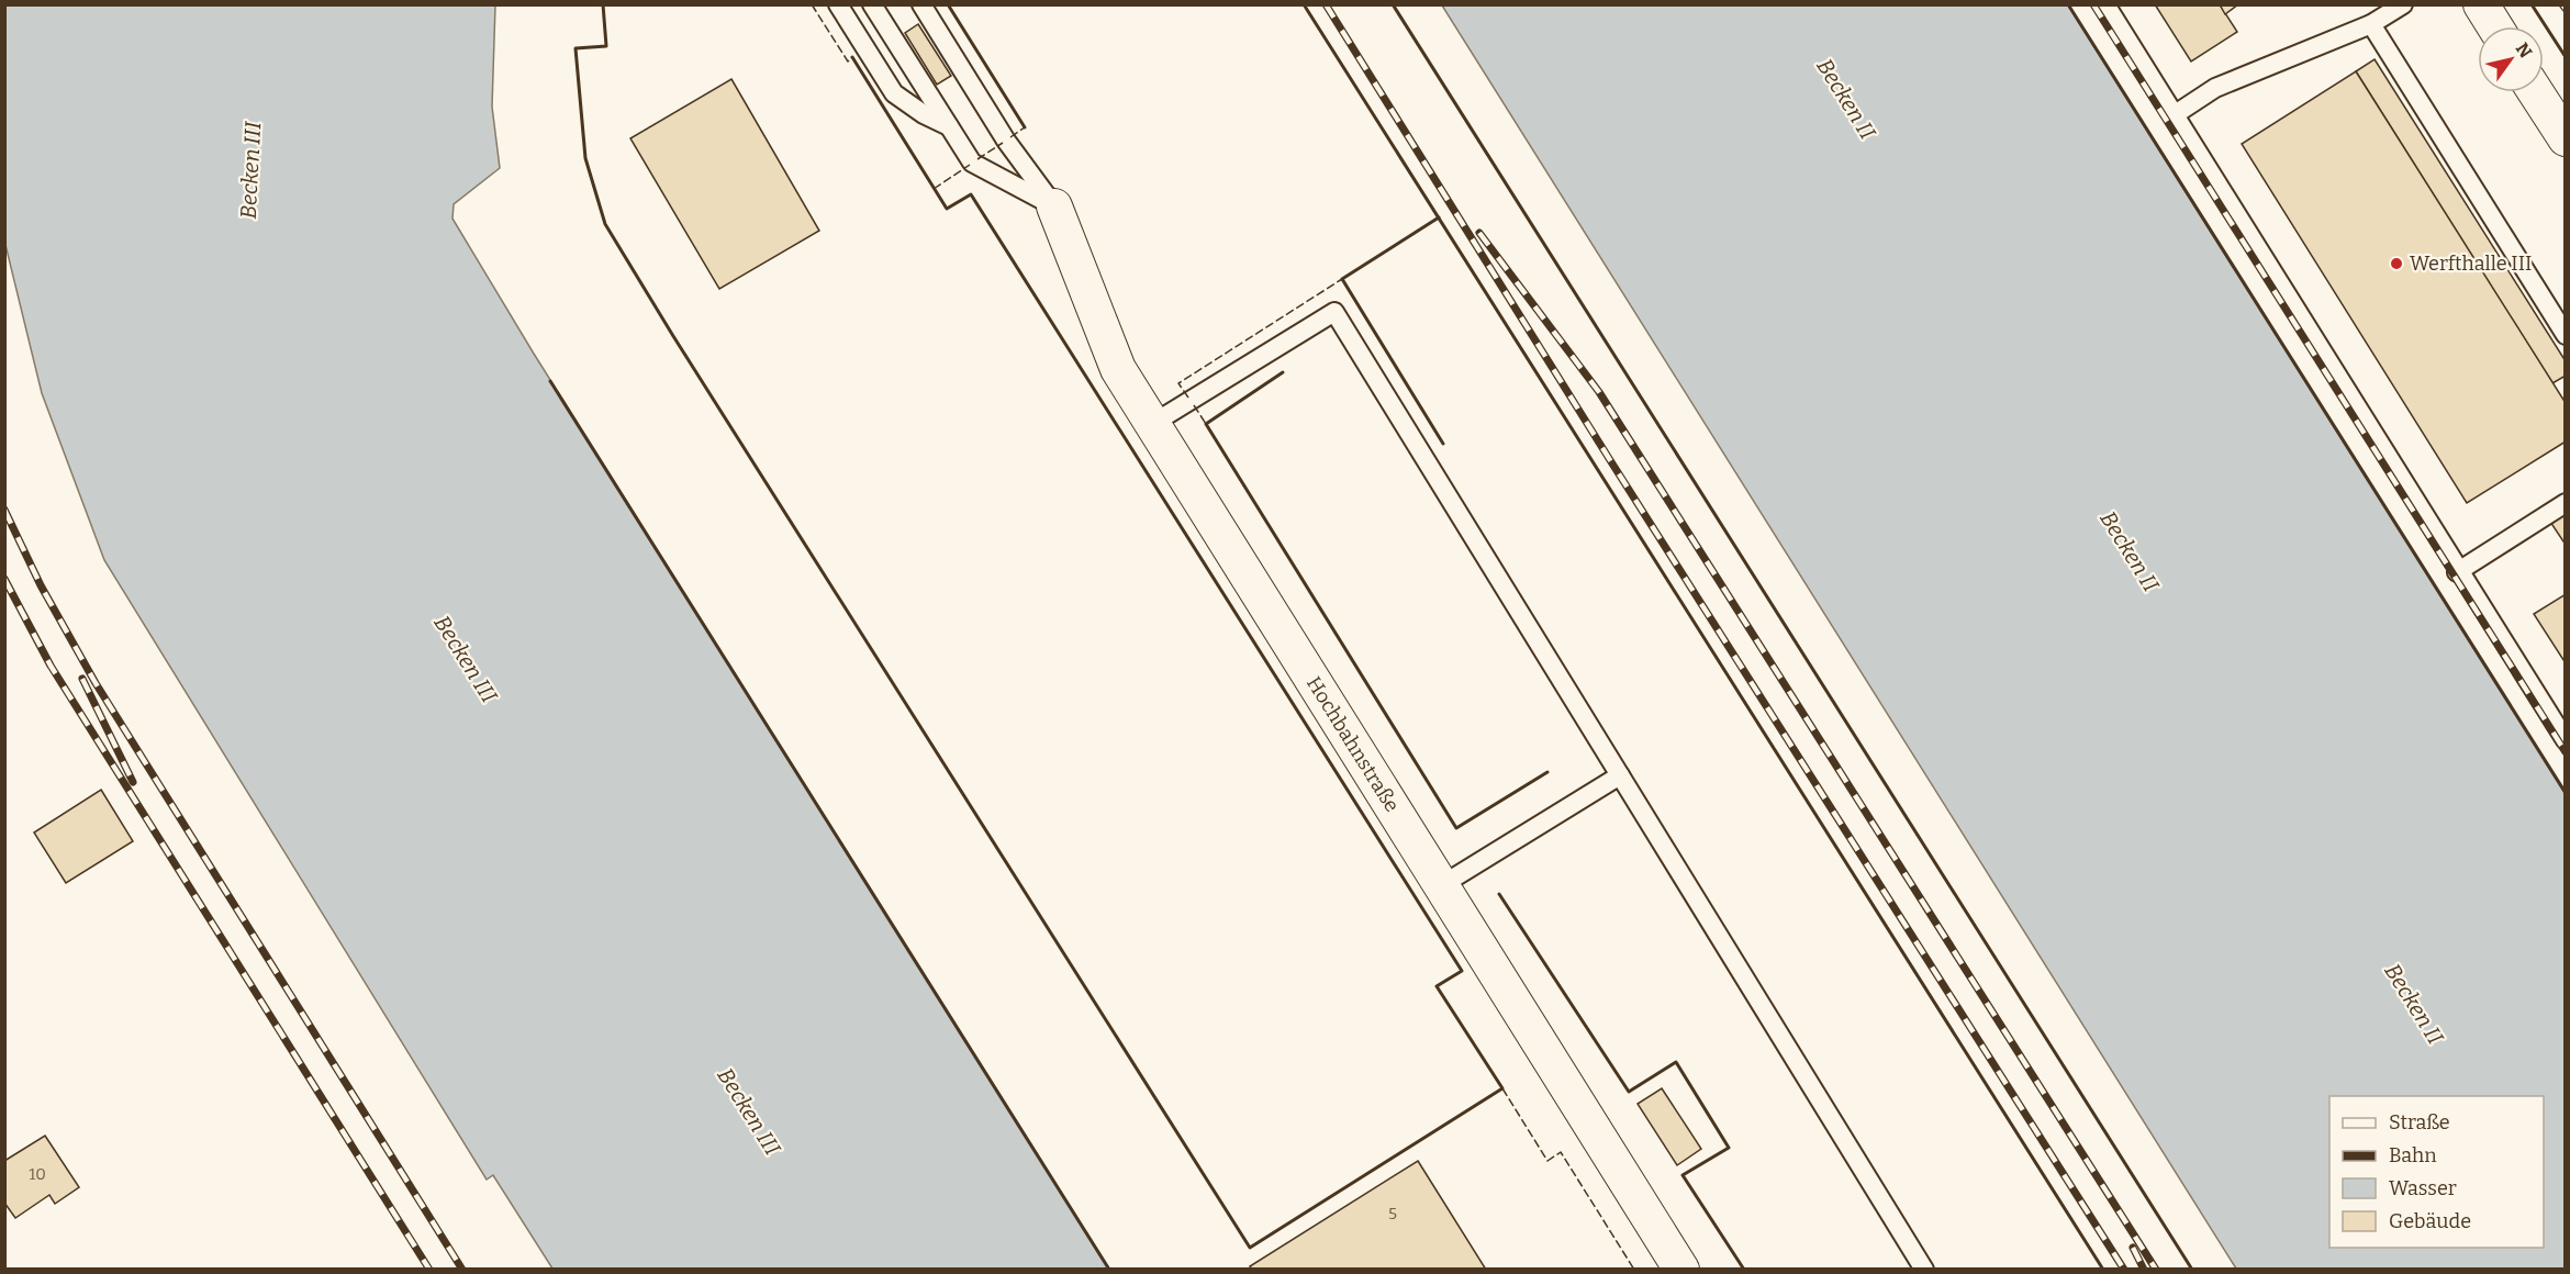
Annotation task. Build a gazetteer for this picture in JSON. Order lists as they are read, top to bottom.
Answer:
{
  "streets": {
    "street": ["Hochbahnstraße"]
  },
  "water": ["Becken II", "Becken III"],
  "places": ["Werfthalle III"],
  "house_numbers": ["10", "5"],
  "legend": [
    "Straße",
    "Bahn",
    "Wasser",
    "Gebäude"
  ],
  "north": "top right"
}
